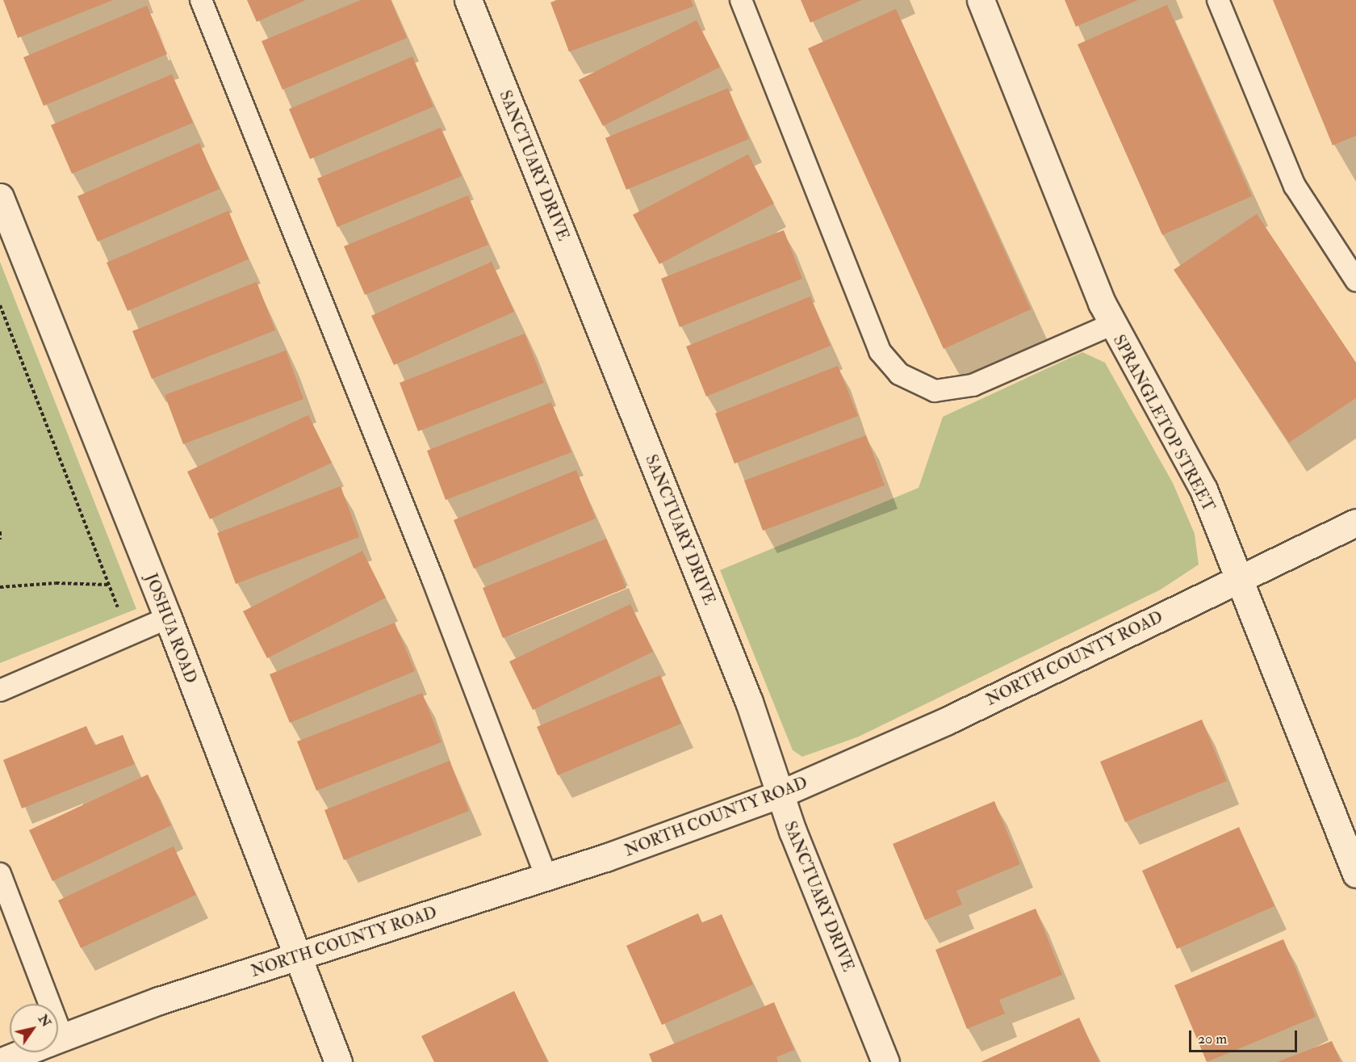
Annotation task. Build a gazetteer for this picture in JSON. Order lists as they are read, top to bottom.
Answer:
{
  "streets": {
    "street": [
      "SANCTUARY DRIVE",
      "SPRANGLETOP STREET",
      "JOSHUA ROAD",
      "NORTH COUNTY ROAD"
    ]
  },
  "crossings": [
    ["SANCTUARY DRIVE", "NORTH COUNTY ROAD"],
    ["SPRANGLETOP STREET", "NORTH COUNTY ROAD"],
    ["JOSHUA ROAD", "NORTH COUNTY ROAD"]
  ],
  "scale_bar": "20 m",
  "north": "top right"
}
